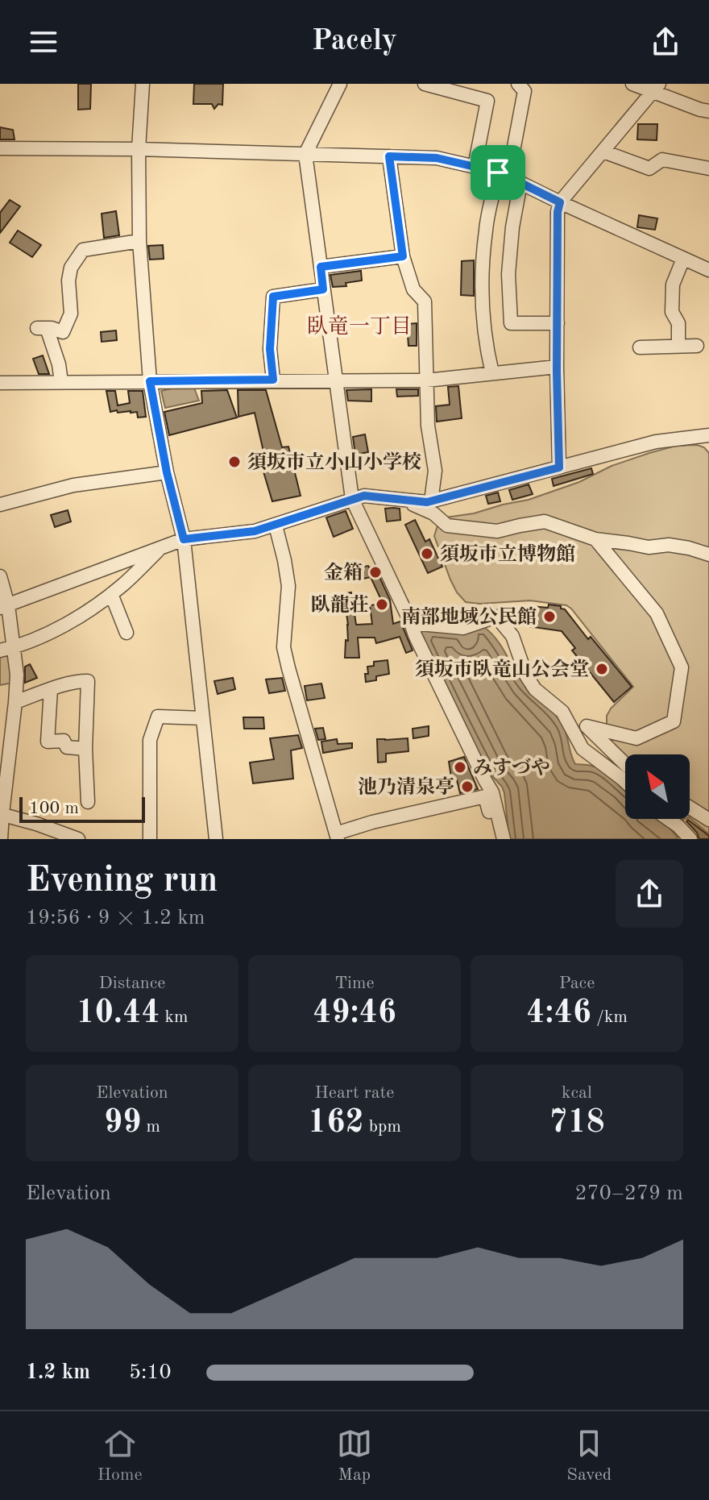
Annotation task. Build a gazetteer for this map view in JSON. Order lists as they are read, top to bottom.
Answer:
{
  "districts": ["臥竜一丁目"],
  "places": [
    "須坂市立小山小学校",
    "須坂市立博物館",
    "金箱",
    "臥龍荘",
    "南部地域公民館",
    "須坂市臥竜山公会堂",
    "みすづや",
    "池乃清泉亭"
  ],
  "scale_bar": "100 m",
  "north": "top left",
  "page": {
    "header": "Pacely",
    "scale": "100 m",
    "heading": ["Evening run", "19:56 · 9 × 1.2 km"],
    "stats": [
      ["Distance", "10.44 km"],
      ["Time", "49:46"],
      ["Pace", "4:46 /km"],
      ["Elevation", "99 m"],
      ["Heart rate", "162 bpm"],
      ["kcal", "718"]
    ],
    "chart": ["Elevation", "270–279 m"],
    "list": [
      {
        "name": "1.2 km",
        "note": "5:10"
      }
    ],
    "tabs": ["Home", "Map", "Saved"]
  }
}
